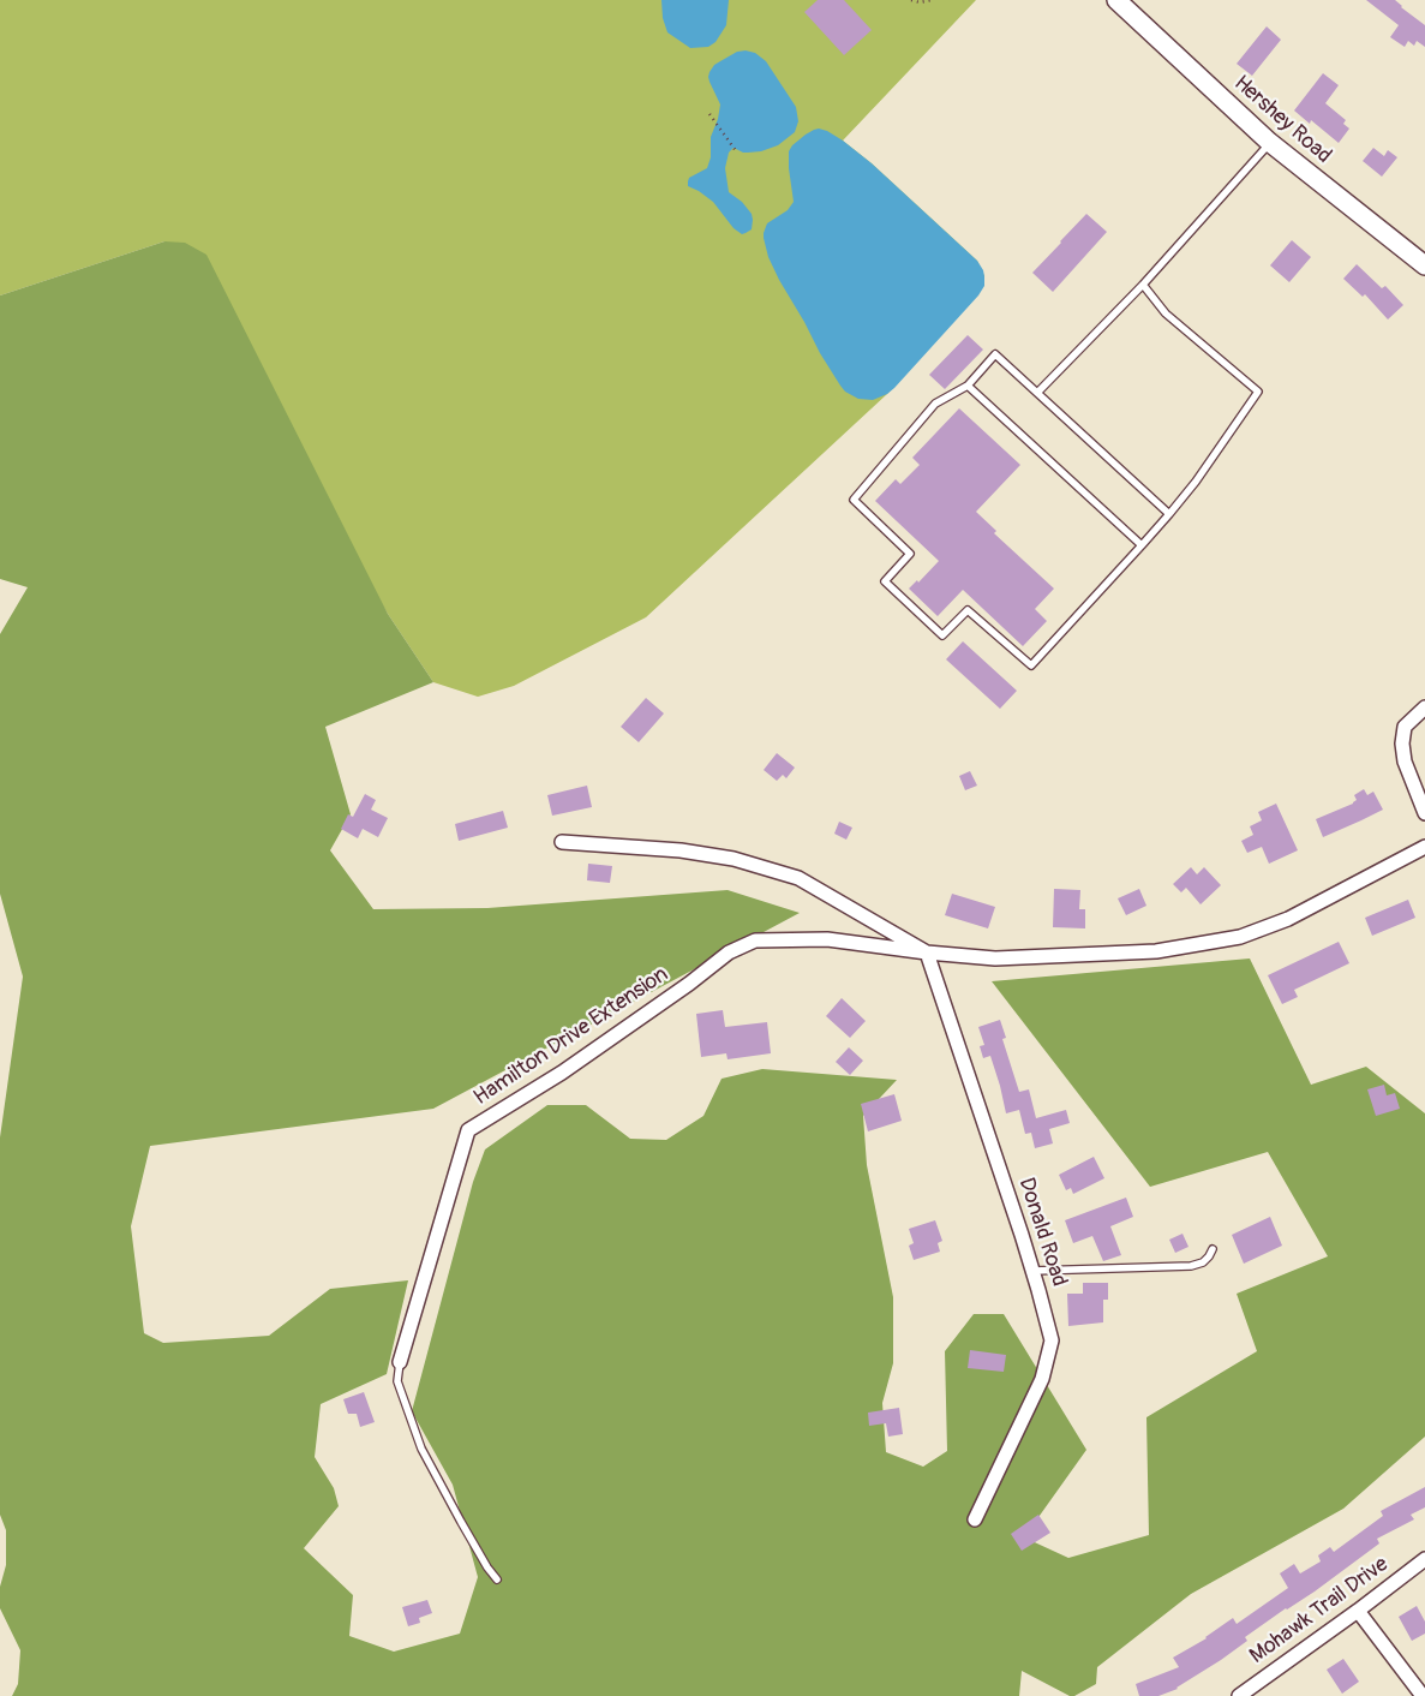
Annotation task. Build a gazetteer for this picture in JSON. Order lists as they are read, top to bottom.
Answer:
{
  "streets": {
    "street": [
      "Hershey Road",
      "Hamilton Drive Extension",
      "Donald Road",
      "Mohawk Trail Drive"
    ]
  },
  "crossings": [
    ["Hamilton Drive Extension", "Donald Road"]
  ]
}
